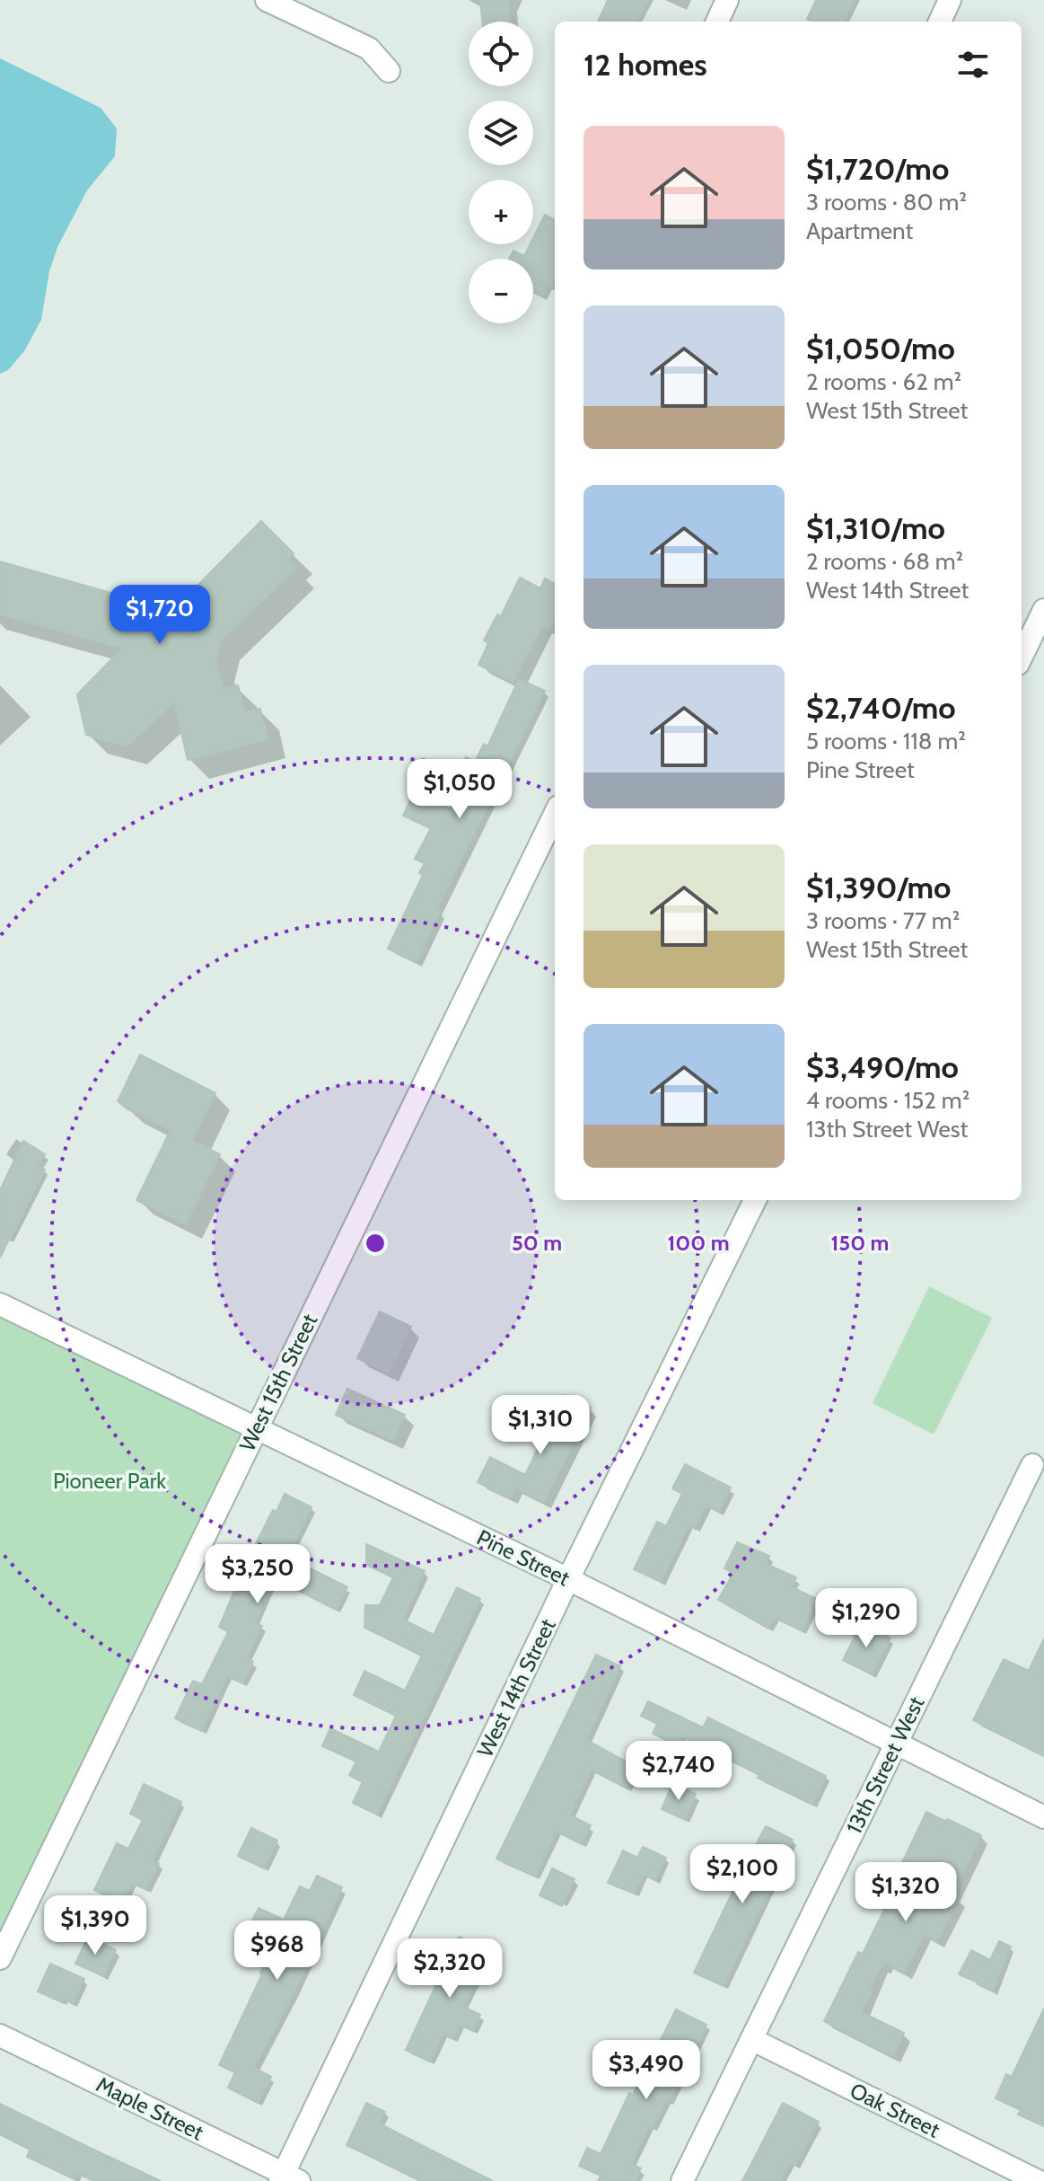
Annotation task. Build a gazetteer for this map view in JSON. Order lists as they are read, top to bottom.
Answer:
{
  "streets": {
    "street": [
      "West 15th Street",
      "Pine Street",
      "West 14th Street",
      "13th Street West",
      "Maple Street",
      "Oak Street"
    ]
  },
  "crossings": [
    ["West 15th Street", "Pine Street"],
    ["Pine Street", "West 14th Street"],
    ["Pine Street", "13th Street West"],
    ["West 14th Street", "Maple Street"],
    ["13th Street West", "Oak Street"]
  ],
  "parks": ["Pioneer Park"],
  "page": {
    "map_buttons": ["+", "−"],
    "heading": "12 homes",
    "list": [
      {
        "name": "$1,720/mo",
        "note": "3 rooms · 80 m² · Apartment"
      },
      {
        "name": "$1,050/mo",
        "note": "2 rooms · 62 m² · West 15th Street"
      },
      {
        "name": "$1,310/mo",
        "note": "2 rooms · 68 m² · West 14th Street"
      },
      {
        "name": "$2,740/mo",
        "note": "5 rooms · 118 m² · Pine Street"
      },
      {
        "name": "$1,390/mo",
        "note": "3 rooms · 77 m² · West 15th Street"
      },
      {
        "name": "$3,490/mo",
        "note": "4 rooms · 152 m² · 13th Street West"
      }
    ],
    "price": [
      "$1,720",
      "$1,050",
      "$1,310",
      "$3,250",
      "$1,290",
      "$2,740",
      "$2,100",
      "$1,320",
      "$1,390",
      "$968",
      "$2,320",
      "$3,490"
    ]
  },
  "rings": ["50 m", "100 m", "150 m"]
}
